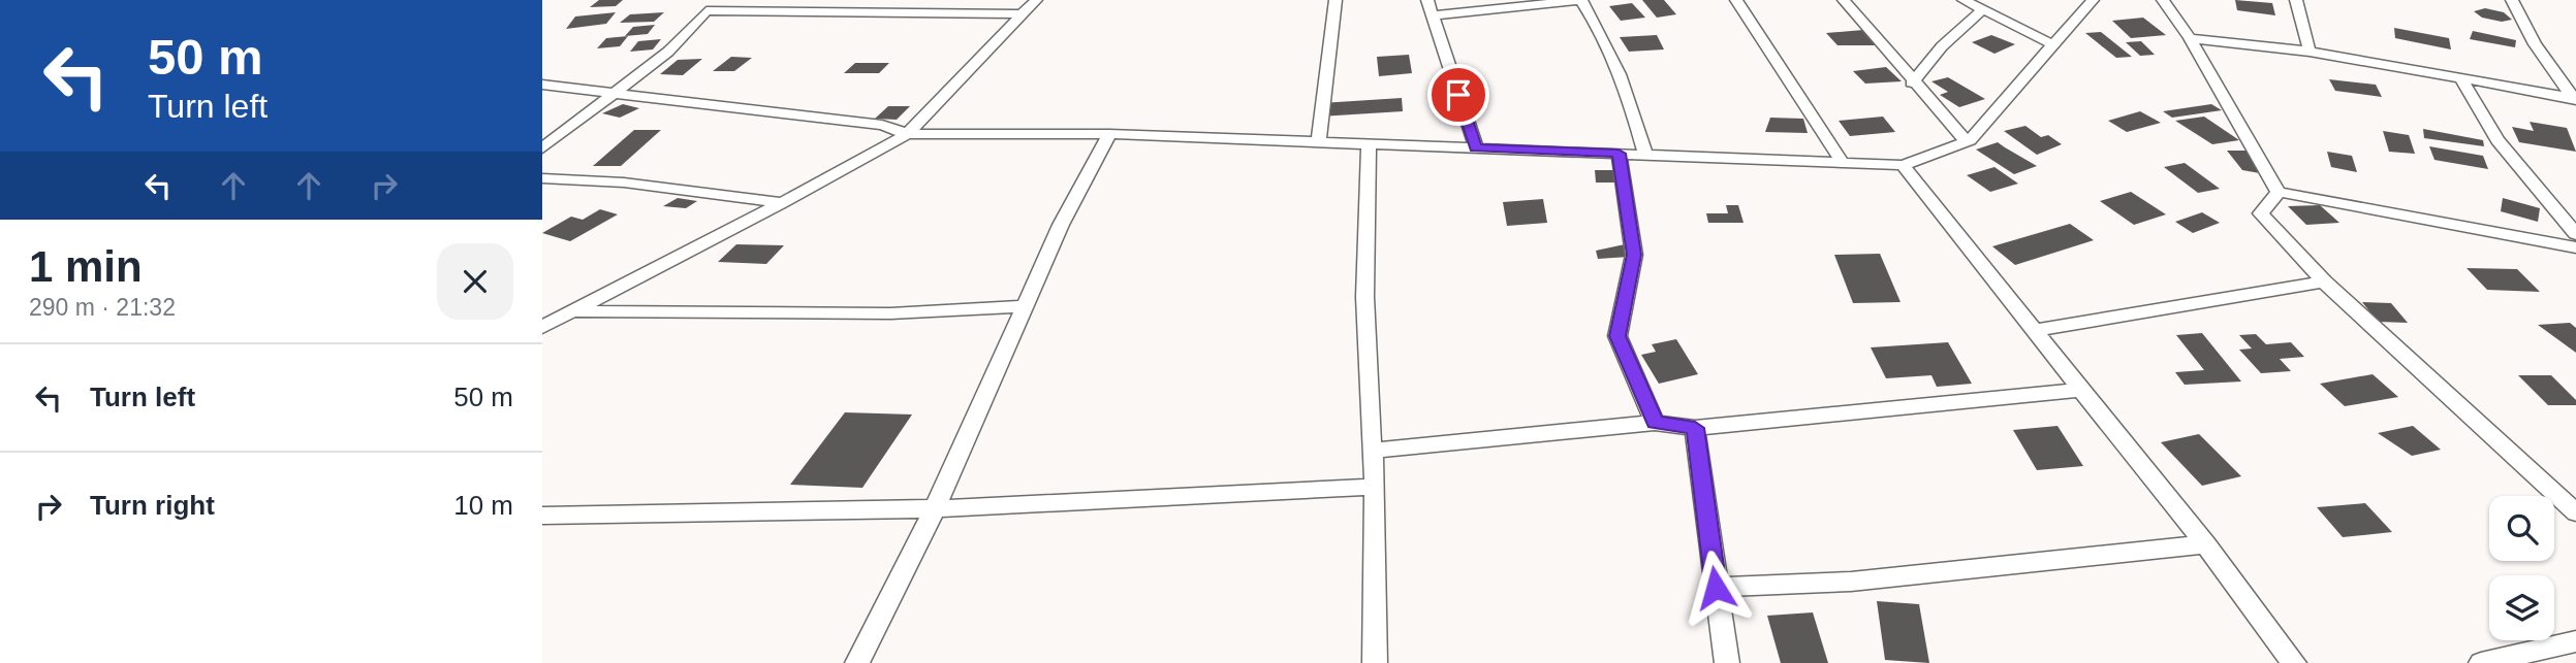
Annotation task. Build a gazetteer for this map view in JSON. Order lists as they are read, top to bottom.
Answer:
{
  "page": {
    "turn": ["50 m", "Turn left"],
    "heading": ["1 min", "290 m · 21:32"],
    "list": [
      {
        "name": "Turn left",
        "value": "50 m"
      },
      {
        "name": "Turn right",
        "value": "10 m"
      }
    ]
  }
}
